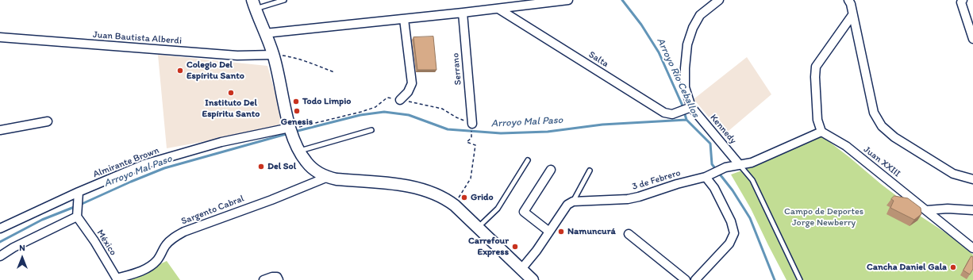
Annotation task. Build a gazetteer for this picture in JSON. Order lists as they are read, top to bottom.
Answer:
{
  "streets": {
    "street": [
      "Juan Bautista Alberdi",
      "Salta",
      "Serrano",
      "Kennedy",
      "Juan XXIII",
      "Almirante Brown",
      "3 de Febrero",
      "Sargento Cabral",
      "México"
    ]
  },
  "crossings": [
    ["Salta", "Kennedy"],
    ["Kennedy", "3 de Febrero"],
    ["Juan XXIII", "3 de Febrero"],
    ["Sargento Cabral", "México"]
  ],
  "water": ["Arroyo Río Ceballos", "Arroyo Mal Paso"],
  "parks": ["Campo de Deportes Jorge Newberry"],
  "places": [
    "Colegio Del Espíritu Santo",
    "Instituto Del Espíritu Santo",
    "Todo Limpio",
    "Genesis",
    "Del Sol",
    "Grido",
    "Namuncurá",
    "Carrefour Express",
    "Cancha Daniel Gala"
  ],
  "north": "top"
}
